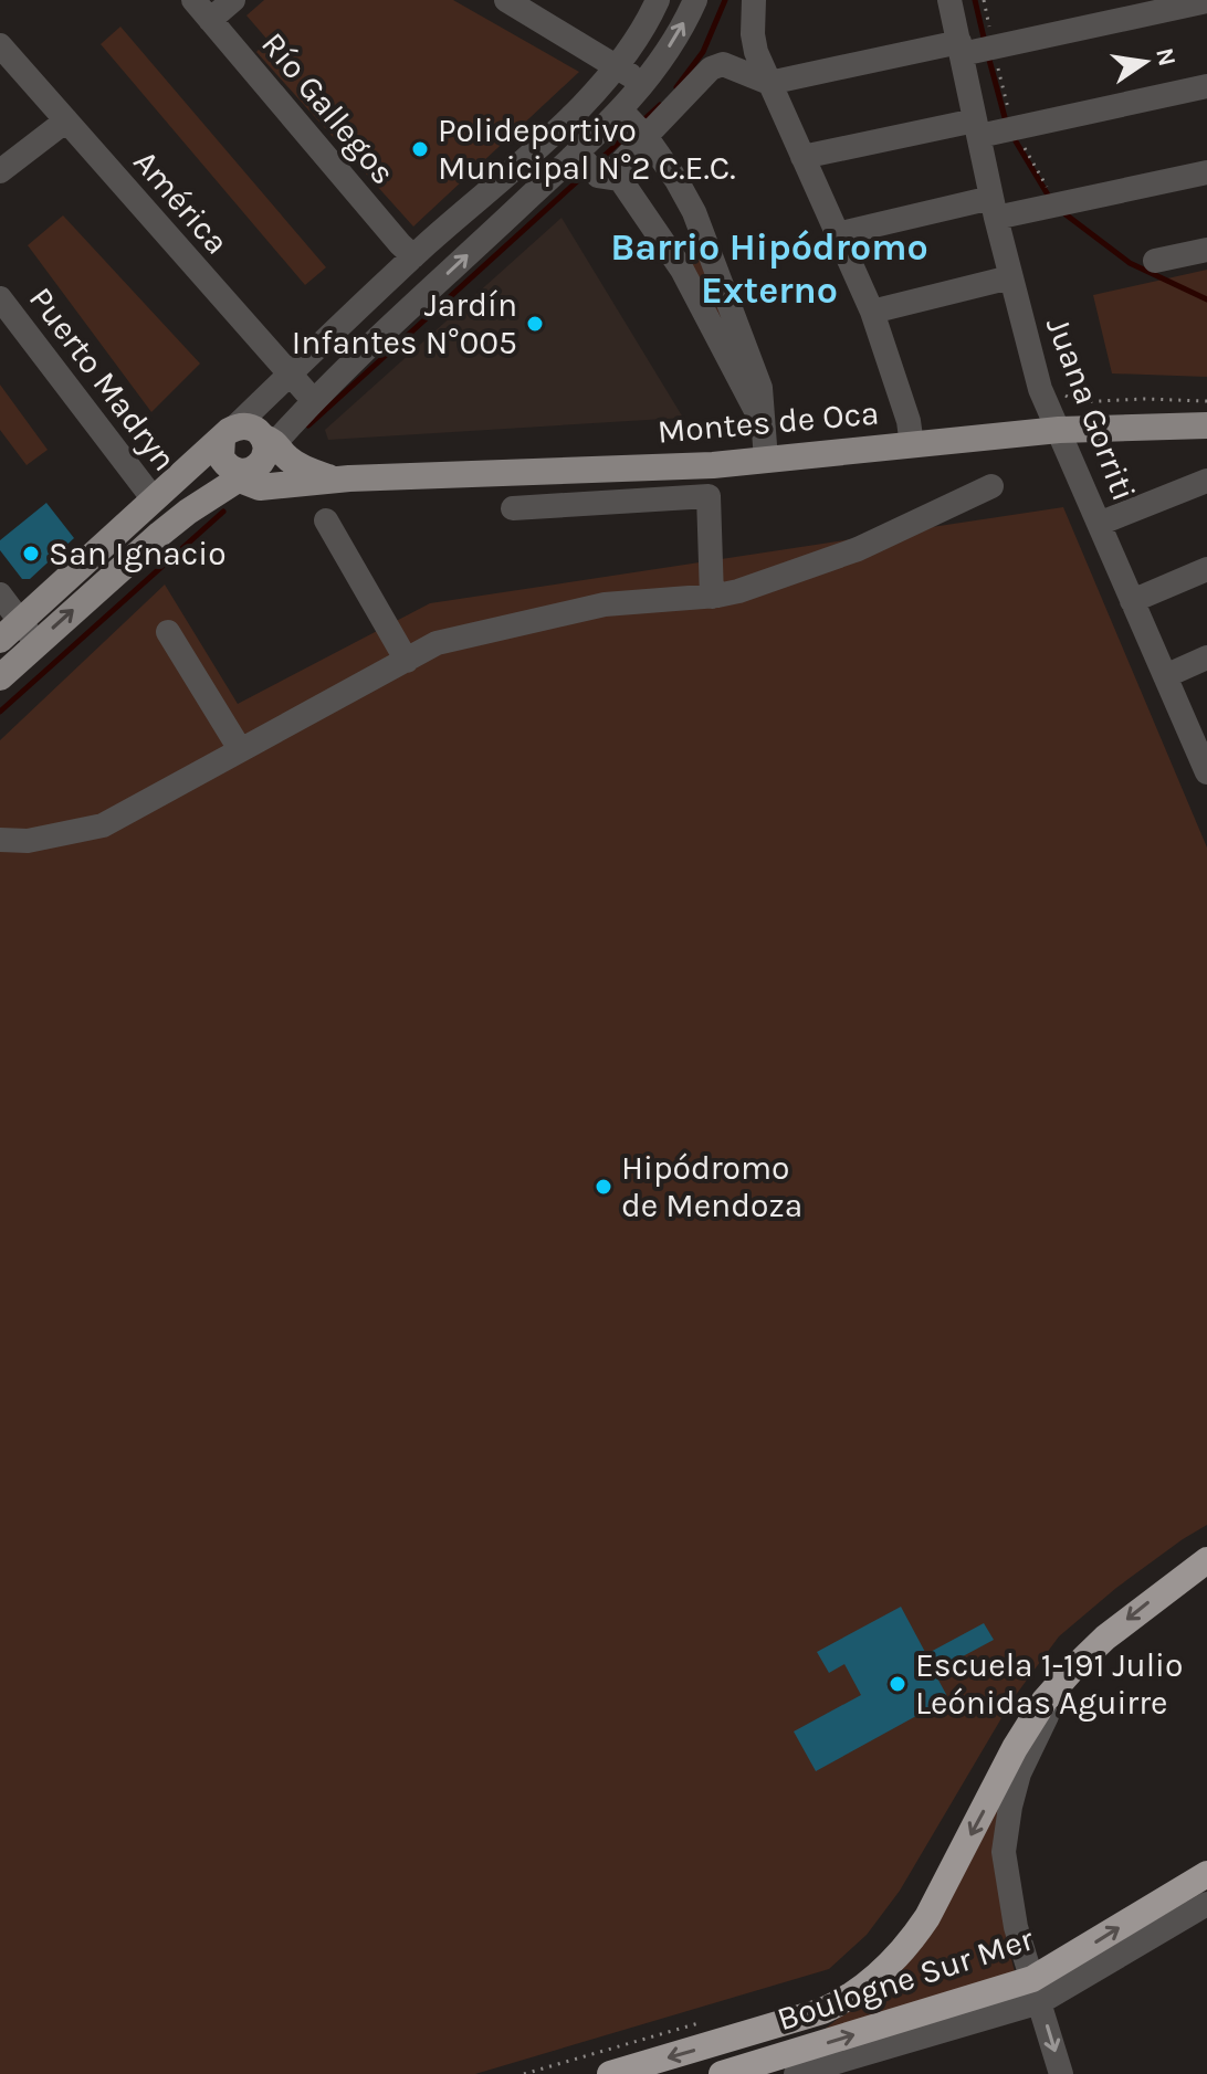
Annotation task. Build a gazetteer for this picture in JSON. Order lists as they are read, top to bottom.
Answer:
{
  "streets": {
    "highway": ["Boulogne Sur Mer"],
    "main road": ["Montes de Oca"],
    "street": [
      "Río Gallegos",
      "América",
      "Puerto Madryn",
      "Juana Gorriti"
    ]
  },
  "crossings": [
    ["Juana Gorriti", "Montes de Oca"]
  ],
  "one_way": ["Boulogne Sur Mer"],
  "districts": ["Barrio Hipódromo Externo"],
  "places": [
    "Polideportivo Municipal N°2 C.E.C.",
    "Jardín Infantes N°005",
    "San Ignacio",
    "Hipódromo de Mendoza",
    "Escuela 1-191 Julio Leónidas Aguirre"
  ],
  "north": "right"
}
